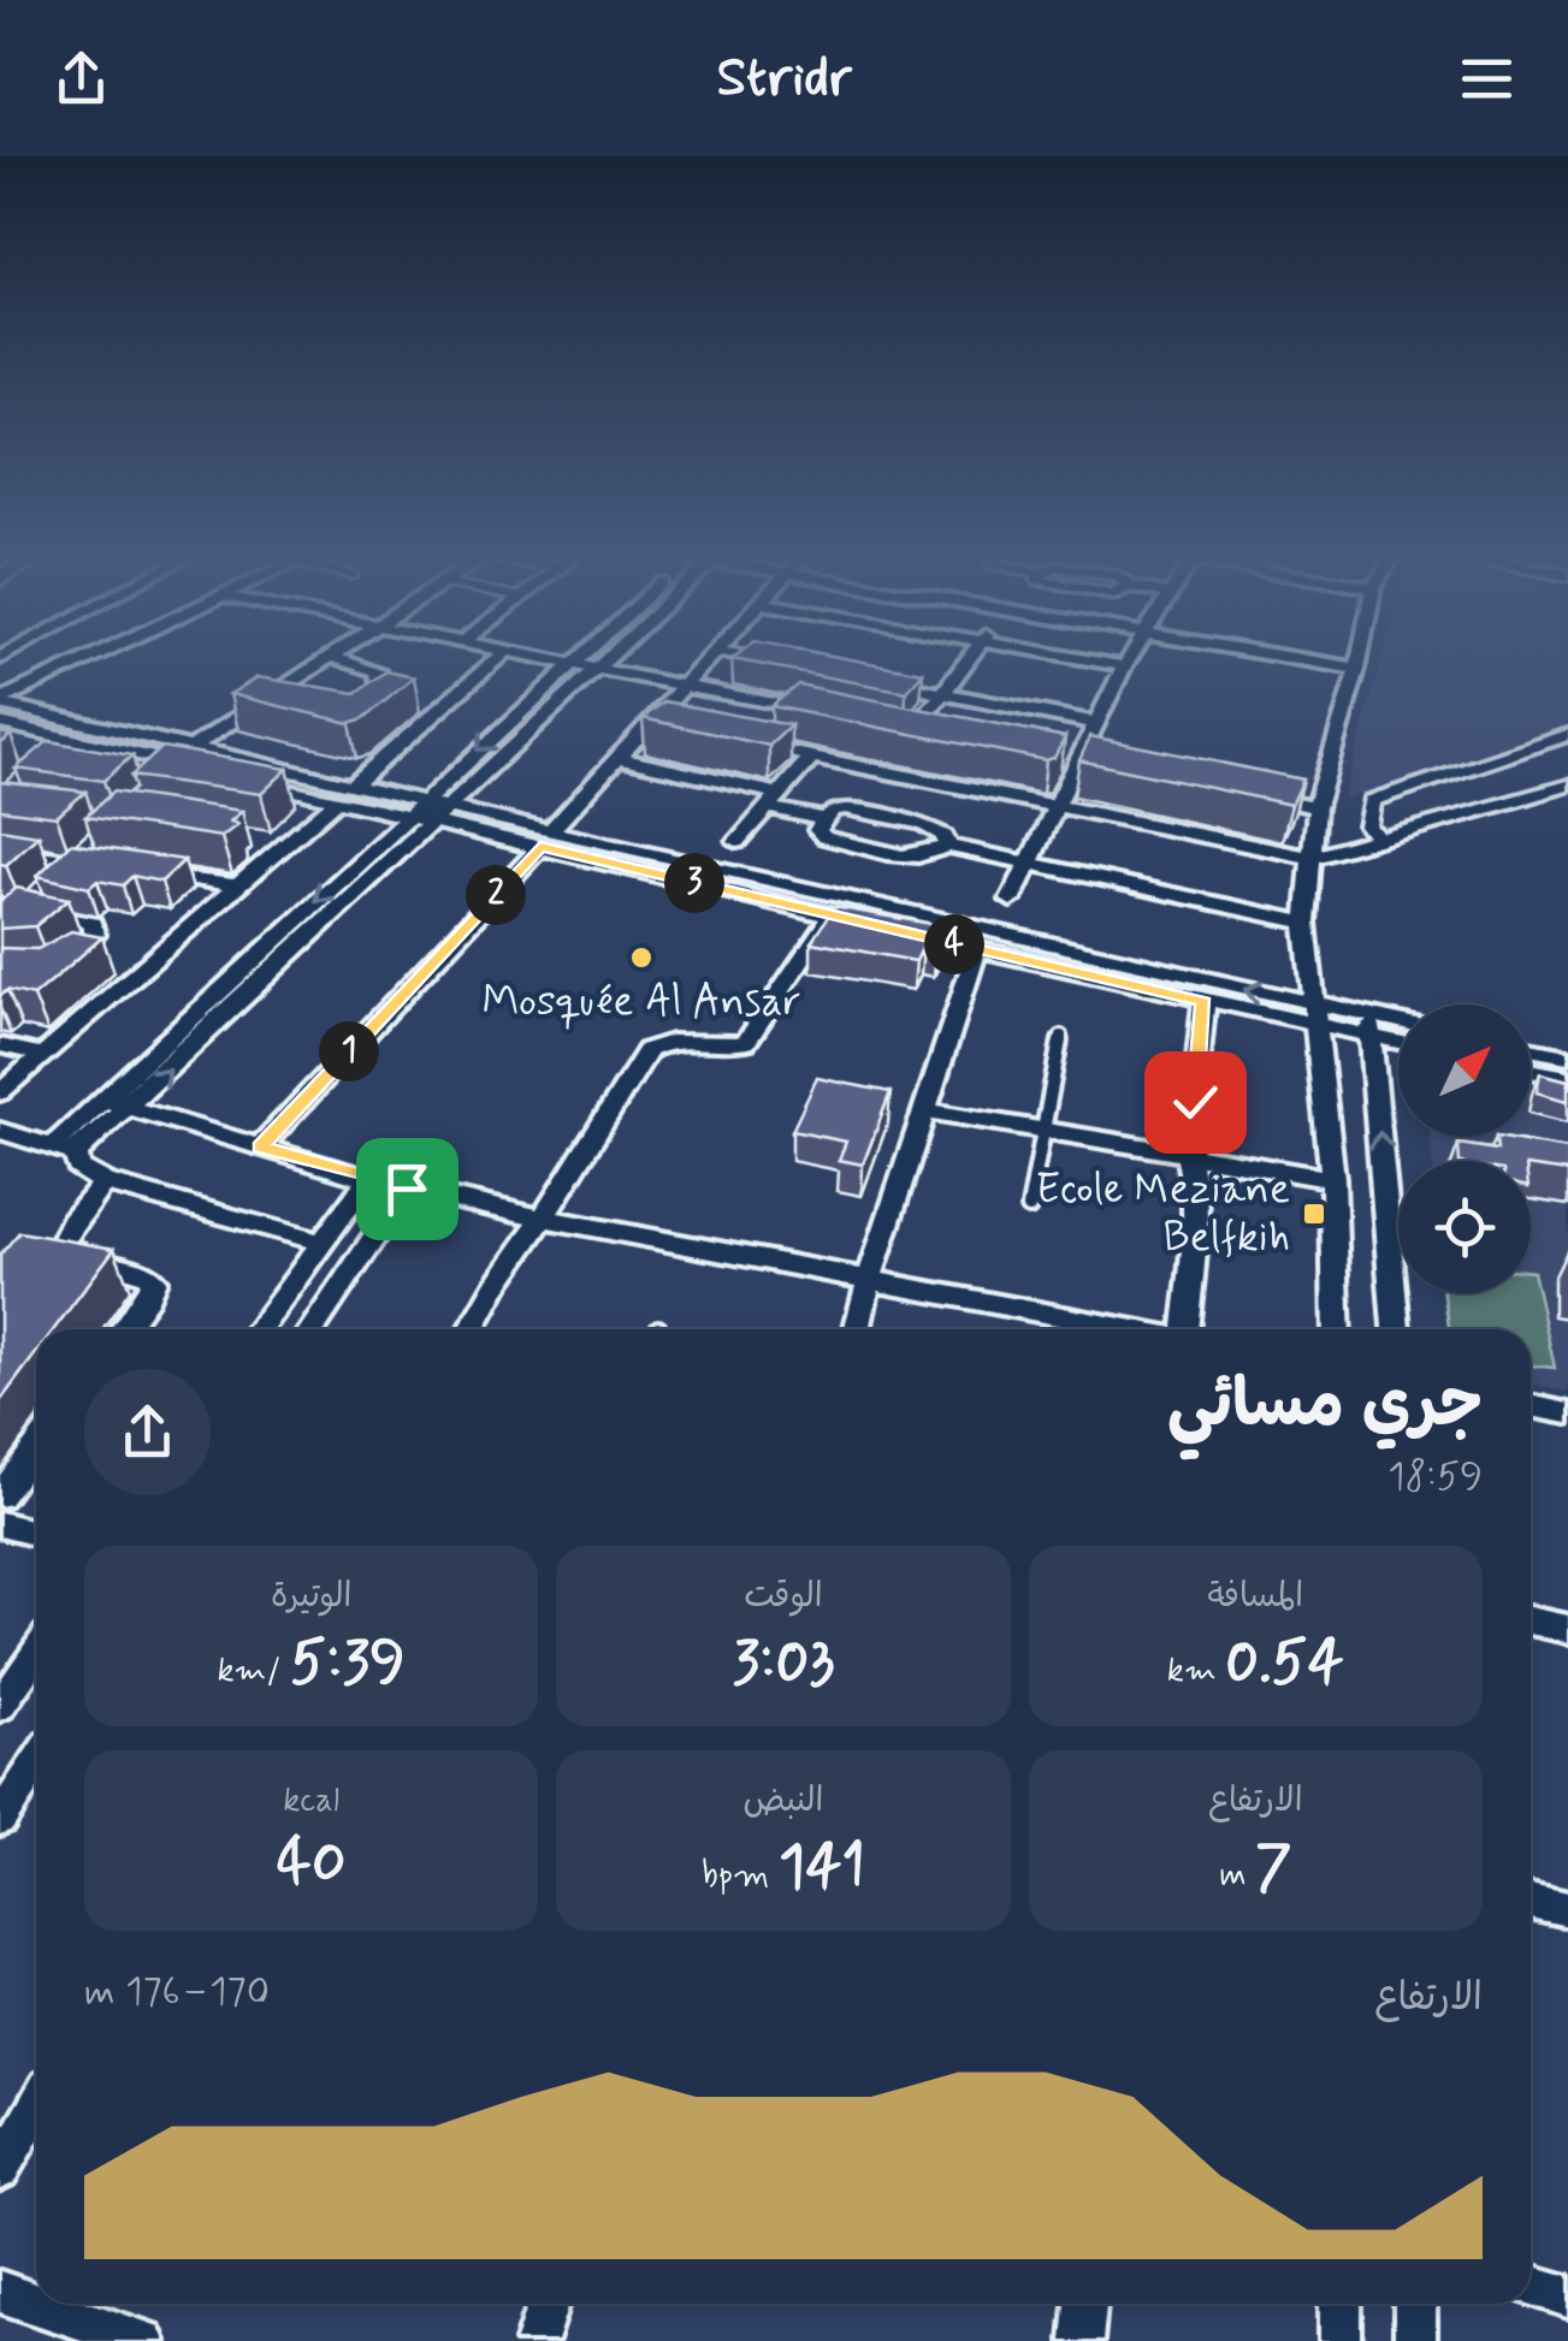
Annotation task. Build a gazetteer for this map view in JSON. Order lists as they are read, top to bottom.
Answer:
{
  "places": {
    "other": ["Mosquée Al Ansar"],
    "transit": ["Ecole Meziane Belfkih"]
  },
  "north": "top right",
  "page": {
    "header": "Stridr",
    "pins": [
      "3",
      "2",
      "4",
      "1"
    ],
    "heading": ["جري مسائي", "18:59"],
    "stats": [
      ["المسافة", "0.54 km"],
      ["الوقت", "3:03"],
      ["الوتيرة", "5:39 /km"],
      ["الارتفاع", "7 m"],
      ["النبض", "141 bpm"],
      ["kcal", "40"]
    ],
    "chart": ["الارتفاع", "170–176 m"]
  }
}
